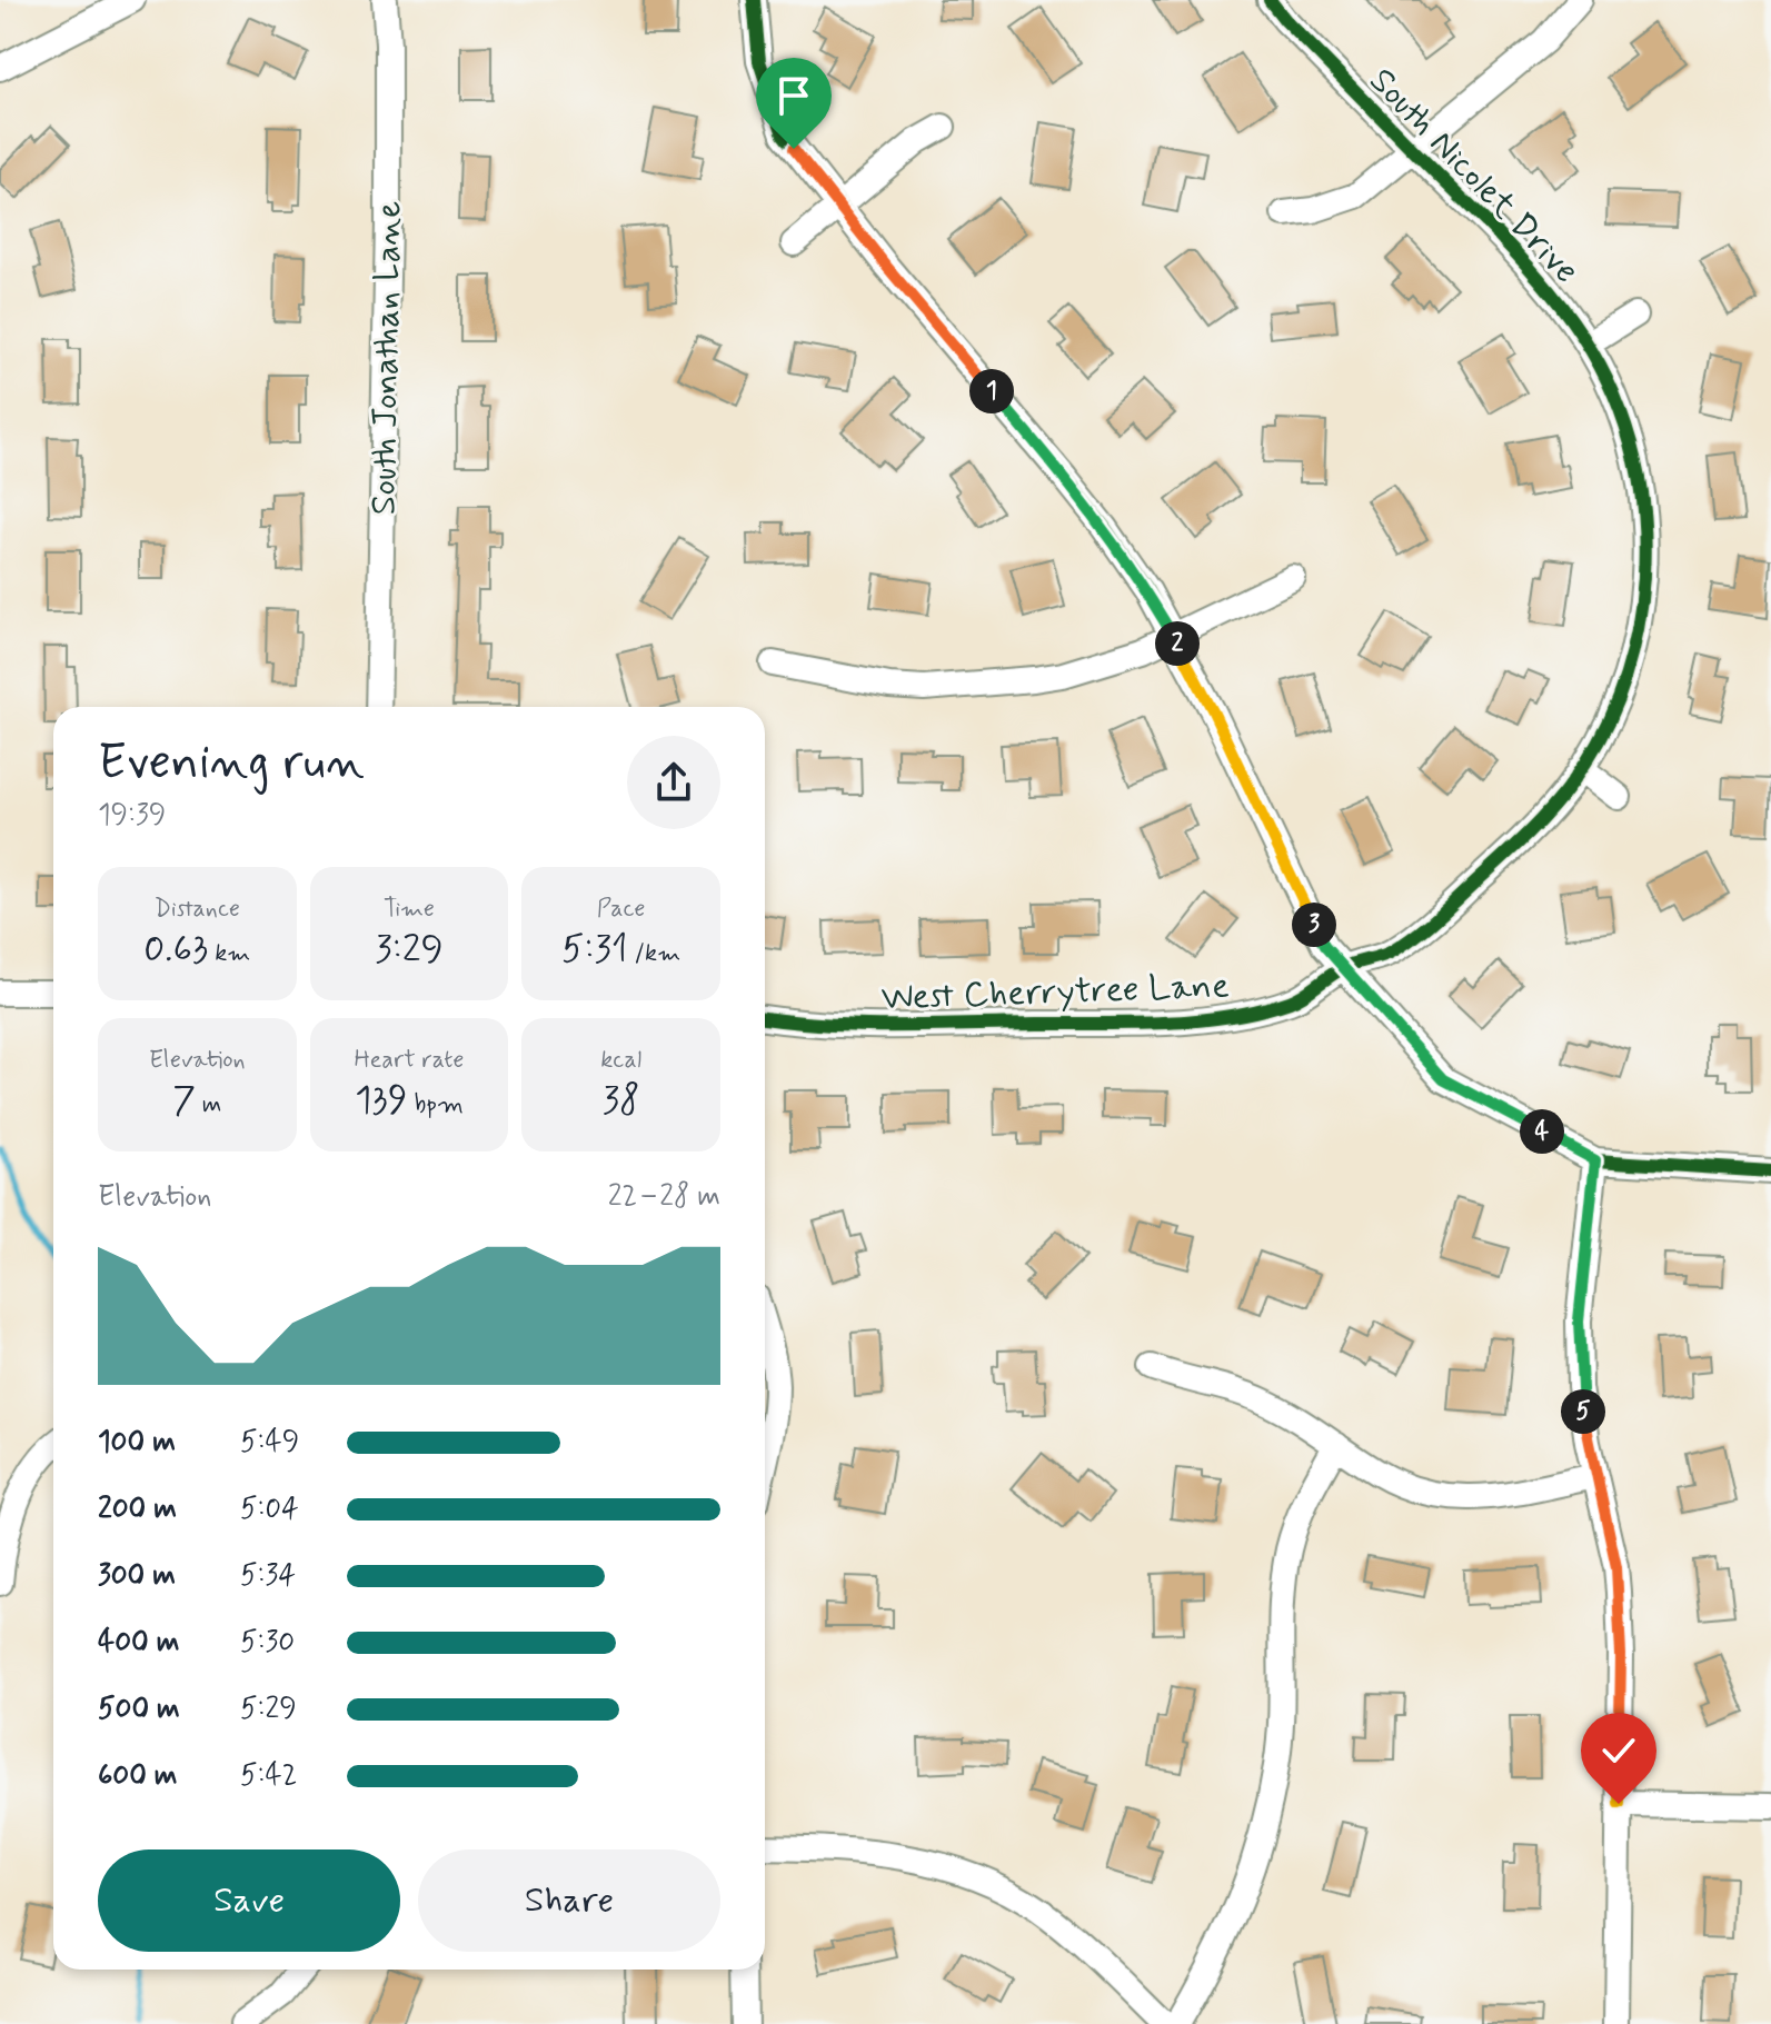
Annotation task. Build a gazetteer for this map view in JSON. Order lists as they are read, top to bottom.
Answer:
{
  "streets": {
    "street": ["South Nicolet Drive", "South Jonathan Lane", "West Cherrytree Lane"]
  },
  "crossings": [
    ["South Nicolet Drive", "West Cherrytree Lane"]
  ],
  "page": {
    "pins": [
      "1",
      "2",
      "3",
      "4",
      "5"
    ],
    "heading": ["Evening run", "19:39"],
    "stats": [
      ["Distance", "0.63 km"],
      ["Time", "3:29"],
      ["Pace", "5:31 /km"],
      ["Elevation", "7 m"],
      ["Heart rate", "139 bpm"],
      ["kcal", "38"]
    ],
    "chart": ["Elevation", "22–28 m"],
    "list": [
      {
        "name": "100 m",
        "note": "5:49"
      },
      {
        "name": "200 m",
        "note": "5:04"
      },
      {
        "name": "300 m",
        "note": "5:34"
      },
      {
        "name": "400 m",
        "note": "5:30"
      },
      {
        "name": "500 m",
        "note": "5:29"
      },
      {
        "name": "600 m",
        "note": "5:42"
      }
    ],
    "buttons": ["Save", "Share"]
  }
}
